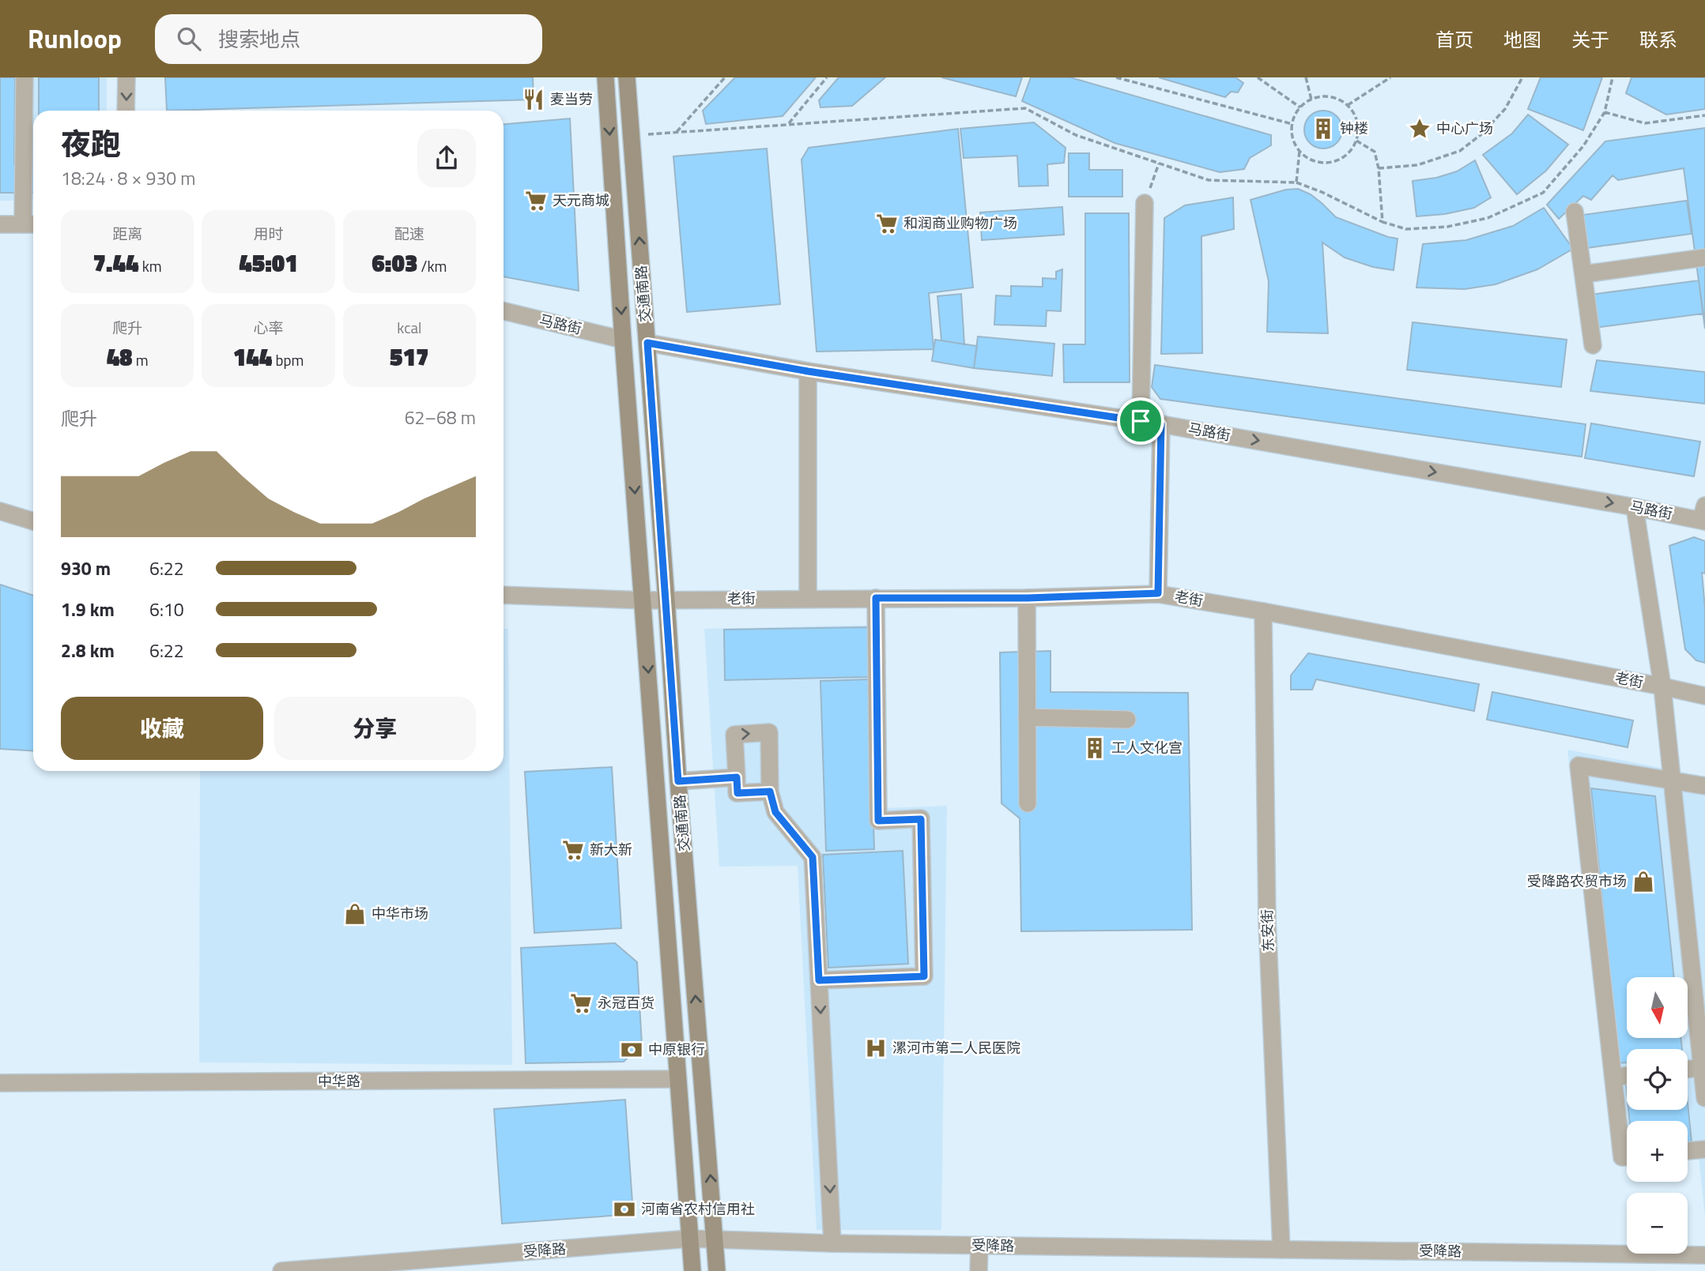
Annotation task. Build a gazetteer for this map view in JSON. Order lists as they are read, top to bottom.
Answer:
{
  "streets": {
    "main road": ["交通南路"],
    "street": [
      "马路街",
      "老街",
      "东安街",
      "中华路",
      "受降路"
    ]
  },
  "crossings": [
    ["交通南路", "马路街"],
    ["交通南路", "老街"],
    ["交通南路", "中华路"],
    ["交通南路", "受降路"],
    ["老街", "东安街"],
    ["东安街", "受降路"]
  ],
  "one_way": ["马路街"],
  "places": {
    "restaurant": ["麦当劳"],
    "building": ["钟楼", "工人文化宫"],
    "place": ["中心广场"],
    "supermarket": [
      "天元商城",
      "和润商业购物广场",
      "新大新",
      "永冠百货"
    ],
    "shop": ["受降路农贸市场", "中华市场"],
    "hospital": ["漯河市第二人民医院"],
    "bank": ["中原银行", "河南省农村信用社"]
  },
  "north": "bottom",
  "page": {
    "header": "Runloop",
    "search": "搜索地点",
    "nav": [
      "首页",
      "地图",
      "关于",
      "联系"
    ],
    "heading": ["夜跑", "18:24 · 8 × 930 m"],
    "stats": [
      ["距离", "7.44 km"],
      ["用时", "45:01"],
      ["配速", "6:03 /km"],
      ["爬升", "48 m"],
      ["心率", "144 bpm"],
      ["kcal", "517"]
    ],
    "chart": ["爬升", "62–68 m"],
    "list": [
      {
        "name": "930 m",
        "note": "6:22"
      },
      {
        "name": "1.9 km",
        "note": "6:10"
      },
      {
        "name": "2.8 km",
        "note": "6:22"
      }
    ],
    "buttons": ["收藏", "分享"],
    "map_buttons": ["+", "−"]
  }
}
